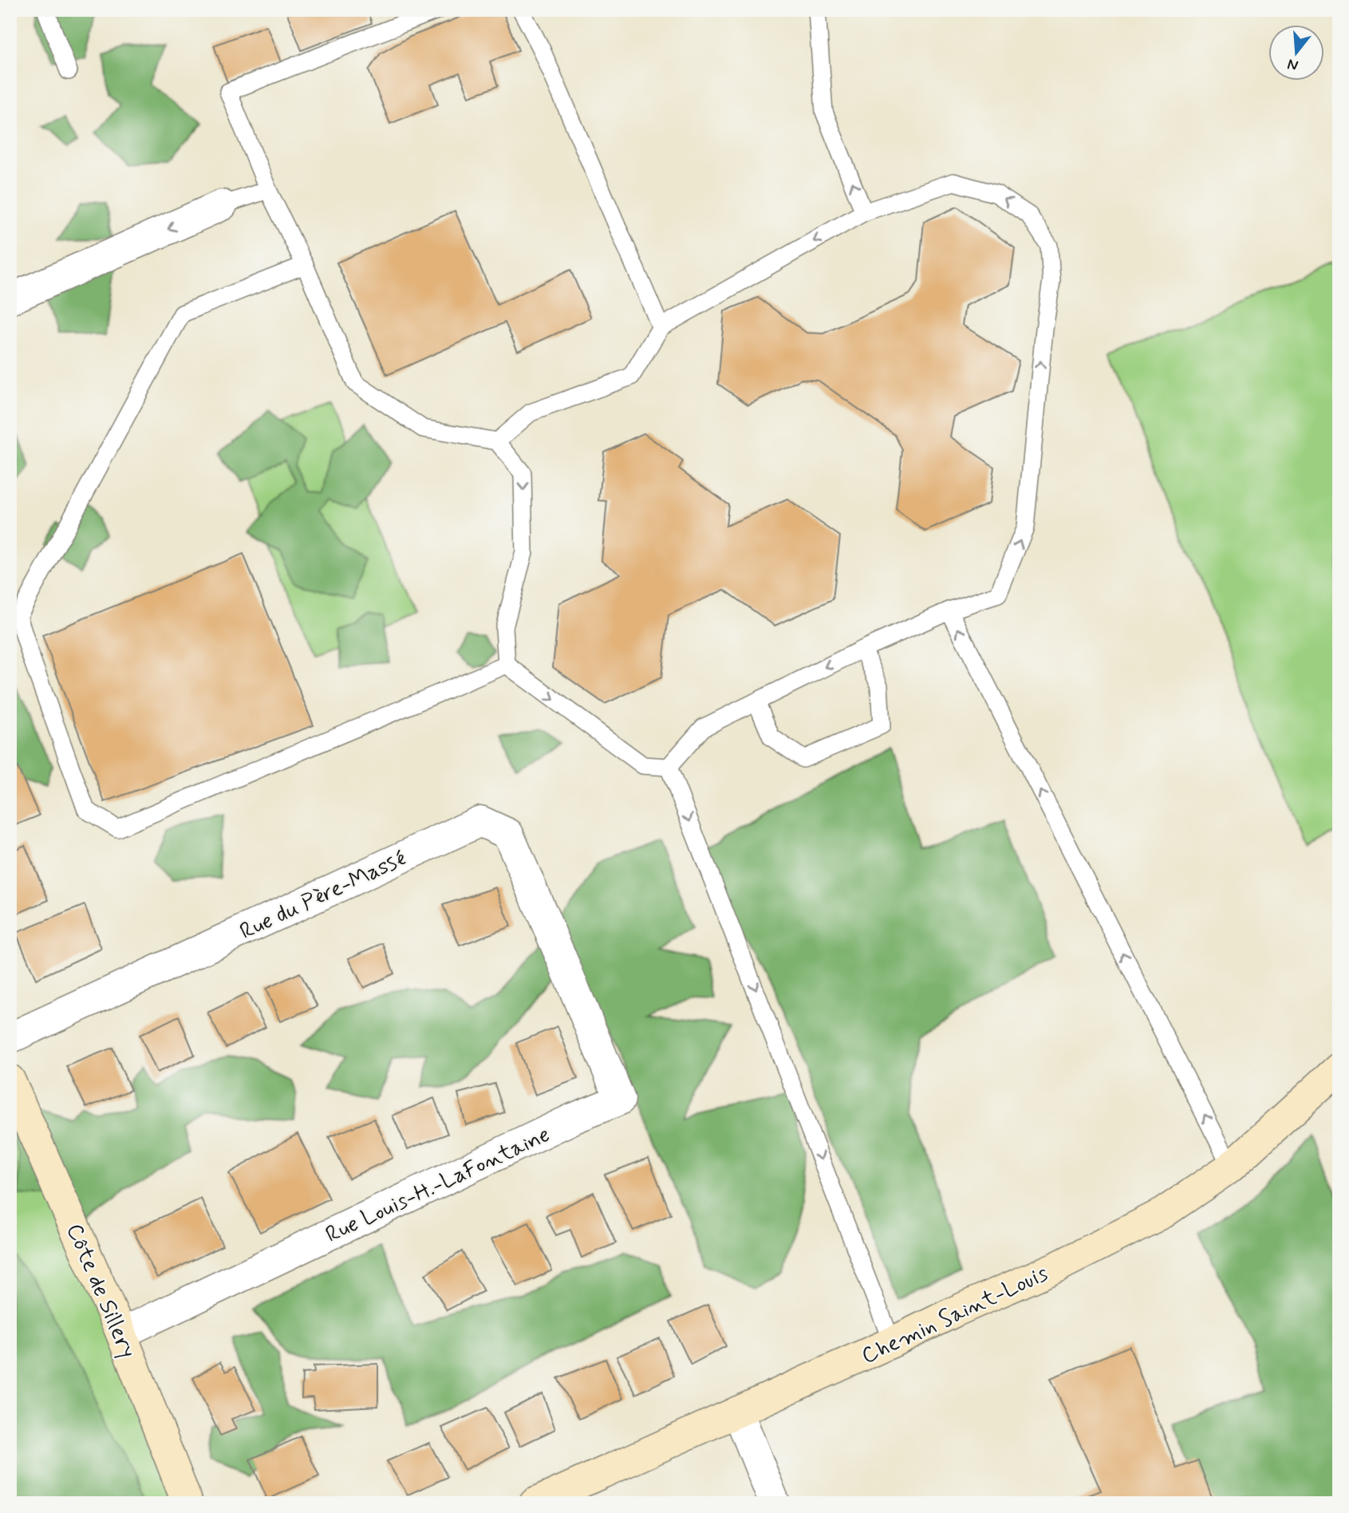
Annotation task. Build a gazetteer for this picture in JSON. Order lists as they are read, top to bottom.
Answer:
{
  "streets": {
    "street": [
      "Rue du Père-Massé",
      "Rue Louis-H.-LaFontaine",
      "Côte de Sillery",
      "Chemin Saint-Louis"
    ]
  },
  "crossings": [
    ["Rue du Père-Massé", "Rue Louis-H.-LaFontaine"],
    ["Rue Louis-H.-LaFontaine", "Côte de Sillery"]
  ],
  "north": "bottom"
}
